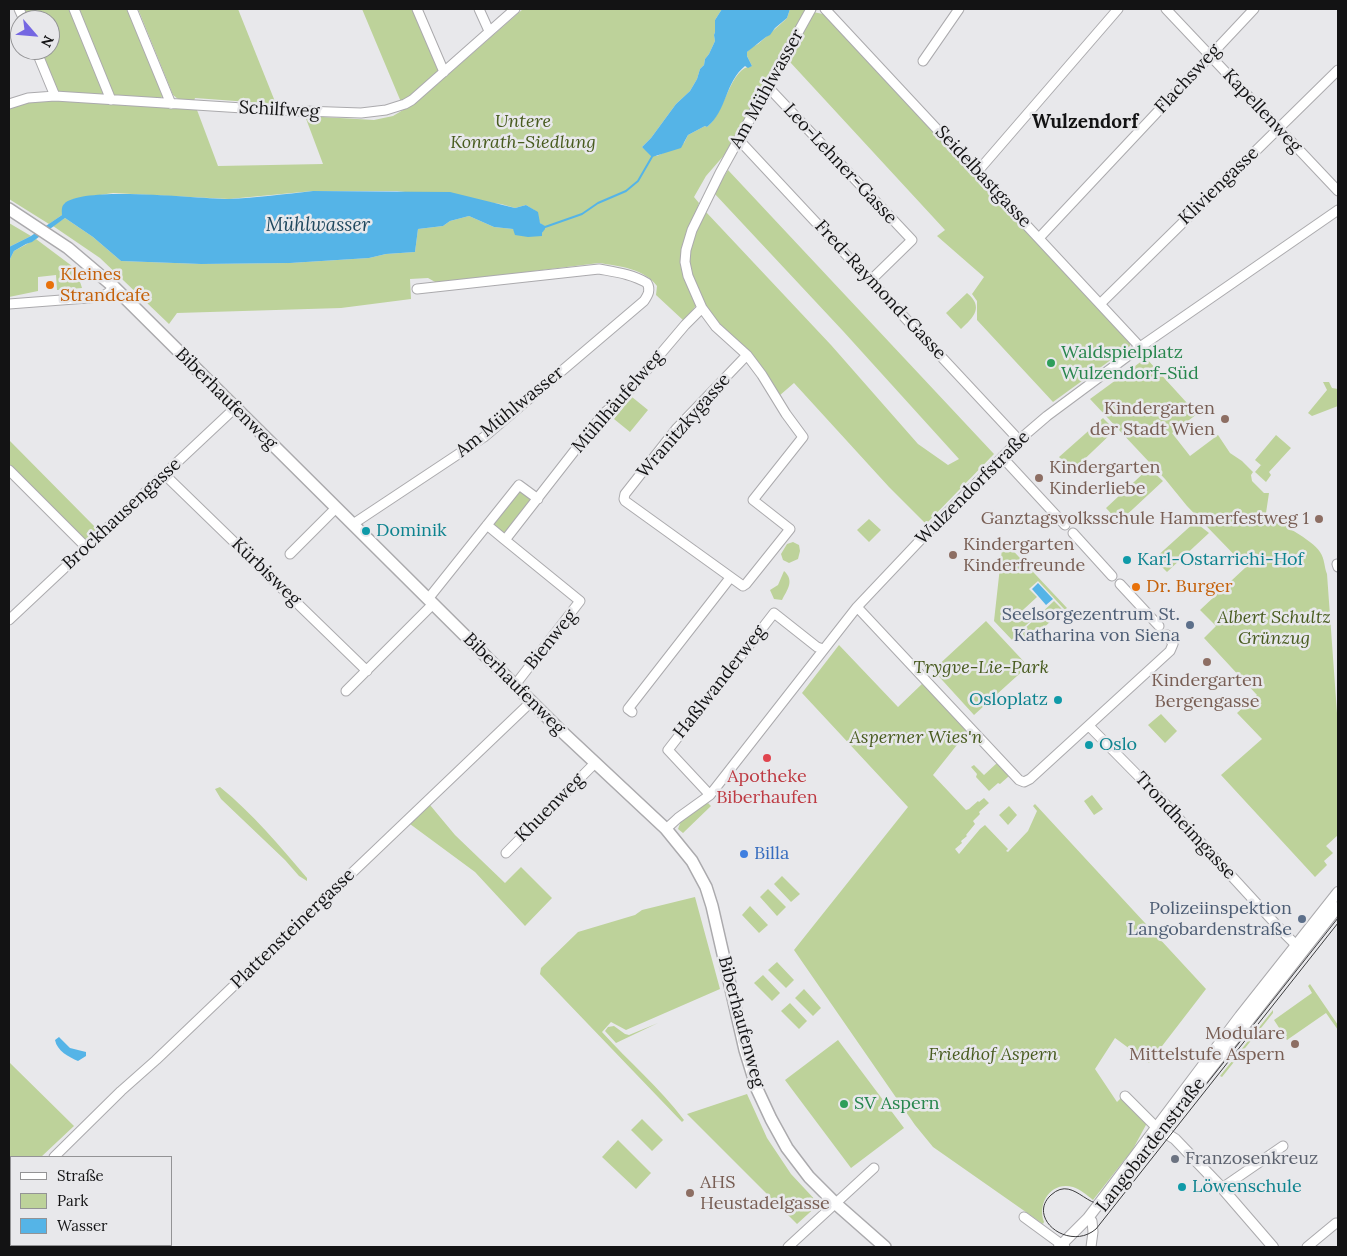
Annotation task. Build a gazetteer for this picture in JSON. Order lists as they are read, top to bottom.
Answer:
{
  "streets": {
    "main road": ["Biberhaufenweg"],
    "street": [
      "Flachsweg",
      "Am Mühlwasser",
      "Schilfweg",
      "Kapellenweg",
      "Leo-Lehner-Gasse",
      "Seidelbastgasse",
      "Kliviengasse",
      "Fred-Raymond-Gasse",
      "Mühlhäufelweg",
      "Wranitzkygasse",
      "Wulzendorfstraße",
      "Brockhausengasse",
      "Kürbisweg",
      "Bienweg",
      "Haßlwanderweg",
      "Khuenweg",
      "Trondheimgasse",
      "Plattensteinergasse",
      "Langobardenstraße"
    ]
  },
  "crossings": [
    ["Flachsweg", "Kapellenweg"],
    ["Flachsweg", "Seidelbastgasse"],
    ["Am Mühlwasser", "Leo-Lehner-Gasse"],
    ["Am Mühlwasser", "Fred-Raymond-Gasse"],
    ["Am Mühlwasser", "Biberhaufenweg"],
    ["Am Mühlwasser", "Mühlhäufelweg"],
    ["Am Mühlwasser", "Wranitzkygasse"],
    ["Kapellenweg", "Kliviengasse"],
    ["Leo-Lehner-Gasse", "Fred-Raymond-Gasse"],
    ["Seidelbastgasse", "Kliviengasse"],
    ["Seidelbastgasse", "Wulzendorfstraße"],
    ["Fred-Raymond-Gasse", "Wulzendorfstraße"],
    ["Biberhaufenweg", "Wulzendorfstraße"],
    ["Biberhaufenweg", "Brockhausengasse"],
    ["Biberhaufenweg", "Bienweg"],
    ["Biberhaufenweg", "Khuenweg"],
    ["Biberhaufenweg", "Plattensteinergasse"],
    ["Mühlhäufelweg", "Bienweg"],
    ["Wulzendorfstraße", "Haßlwanderweg"],
    ["Brockhausengasse", "Kürbisweg"],
    ["Trondheimgasse", "Langobardenstraße"]
  ],
  "districts": ["Wulzendorf"],
  "water": ["Mühlwasser"],
  "parks": [
    "Untere Konrath-Siedlung",
    "Albert Schultz Grünzug",
    "Trygve-Lie-Park",
    "Asperner Wies'n",
    "Friedhof Aspern"
  ],
  "places": [
    "Kleines Strandcafe",
    "Waldspielplatz Wulzendorf-Süd",
    "Kindergarten der Stadt Wien",
    "Kindergarten Kinderliebe",
    "Ganztagsvolksschule Hammerfestweg 1",
    "Dominik",
    "Kindergarten Kinderfreunde",
    "Karl-Ostarrichi-Hof",
    "Dr. Burger",
    "Seelsorgezentrum St. Katharina von Siena",
    "Kindergarten Bergengasse",
    "Osloplatz",
    "Oslo",
    "Apotheke Biberhaufen",
    "Billa",
    "Polizeiinspektion Langobardenstraße",
    "Modulare Mittelstufe Aspern",
    "SV Aspern",
    "Franzosenkreuz",
    "Löwenschule",
    "AHS Heustadelgasse"
  ],
  "legend": ["Straße", "Park", "Wasser"],
  "north": "bottom right"
}
